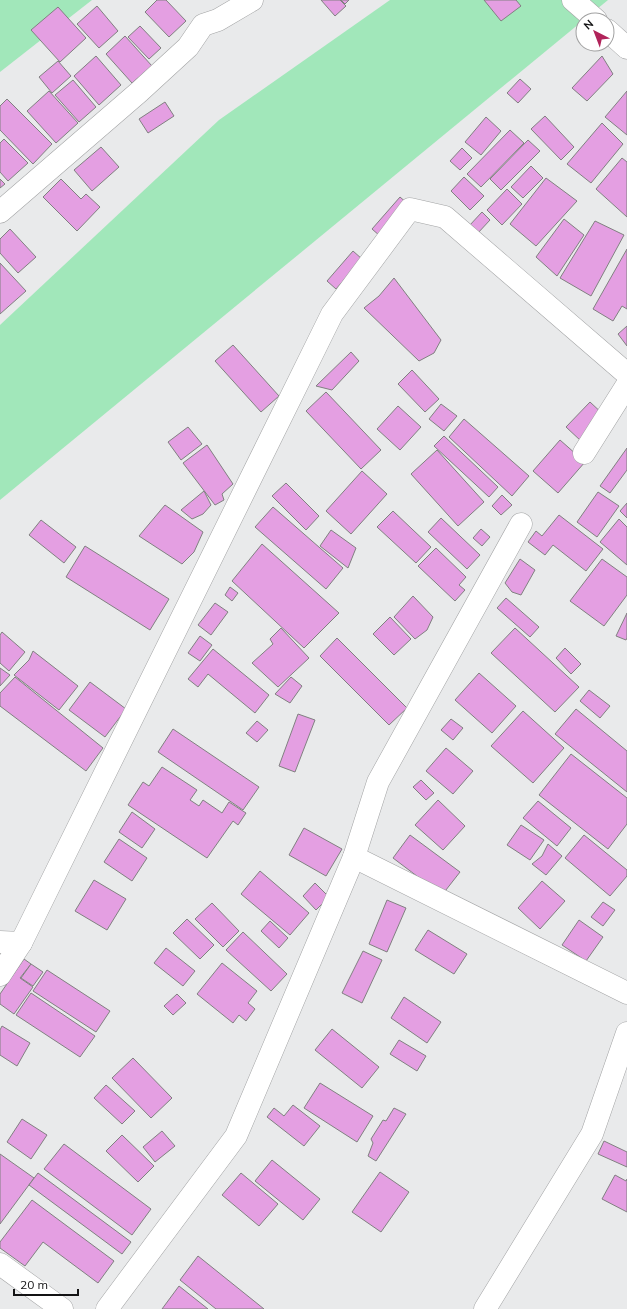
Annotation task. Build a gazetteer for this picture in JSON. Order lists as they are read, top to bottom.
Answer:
{
  "scale_bar": "20 m",
  "north": "top left"
}
